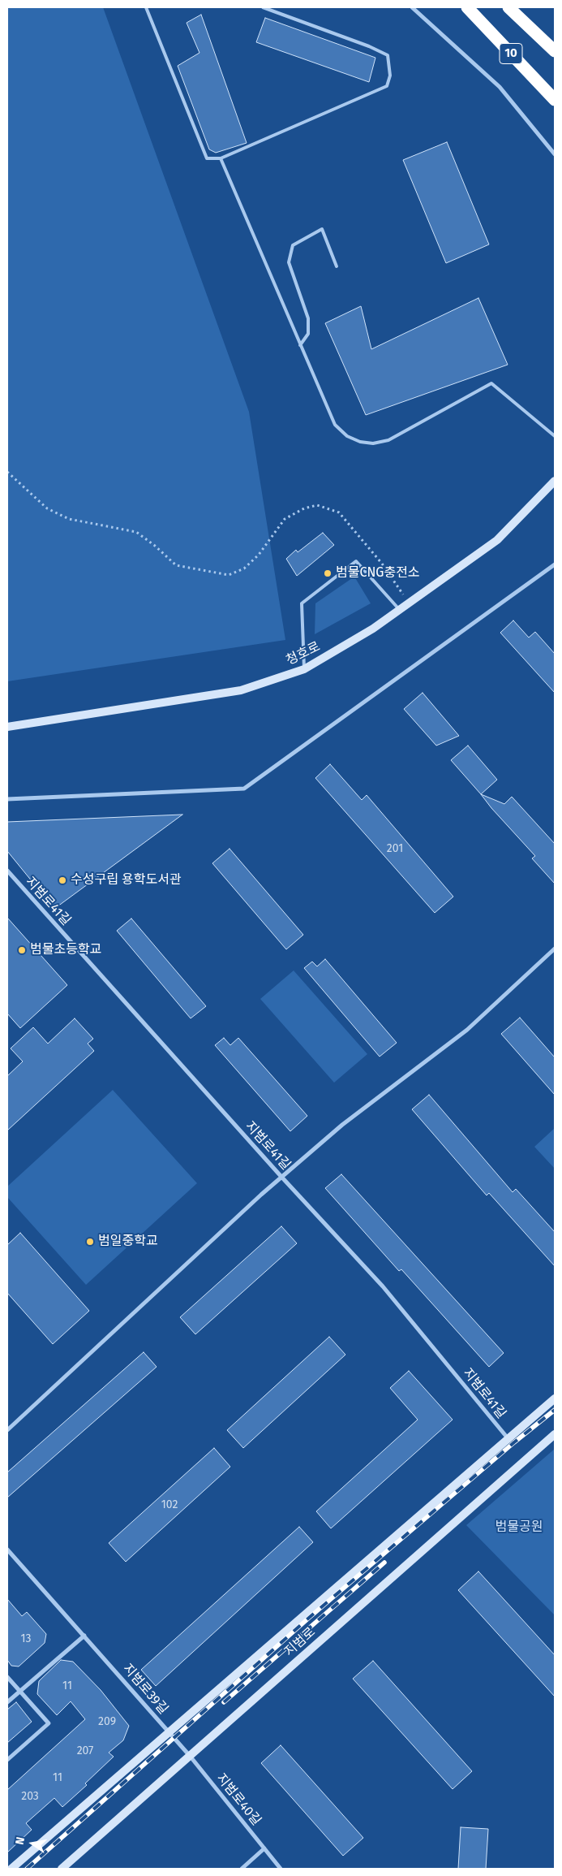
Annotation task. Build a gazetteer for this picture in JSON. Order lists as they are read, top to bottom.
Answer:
{
  "streets": {
    "highway": ["10"],
    "main road": ["청호로", "지범로"],
    "street": ["지범로41길", "지범로39길", "지범로40길"]
  },
  "crossings": [
    ["지범로", "지범로39길"],
    ["지범로", "지범로40길"],
    ["지범로39길", "지범로40길"]
  ],
  "parks": ["범물공원"],
  "places": [
    "범물CNG충전소",
    "수성구립 용학도서관",
    "범물초등학교",
    "범일중학교"
  ],
  "house_numbers": [
    "201",
    "102",
    "13",
    "11",
    "209",
    "207",
    "11",
    "203"
  ],
  "north": "left"
}
